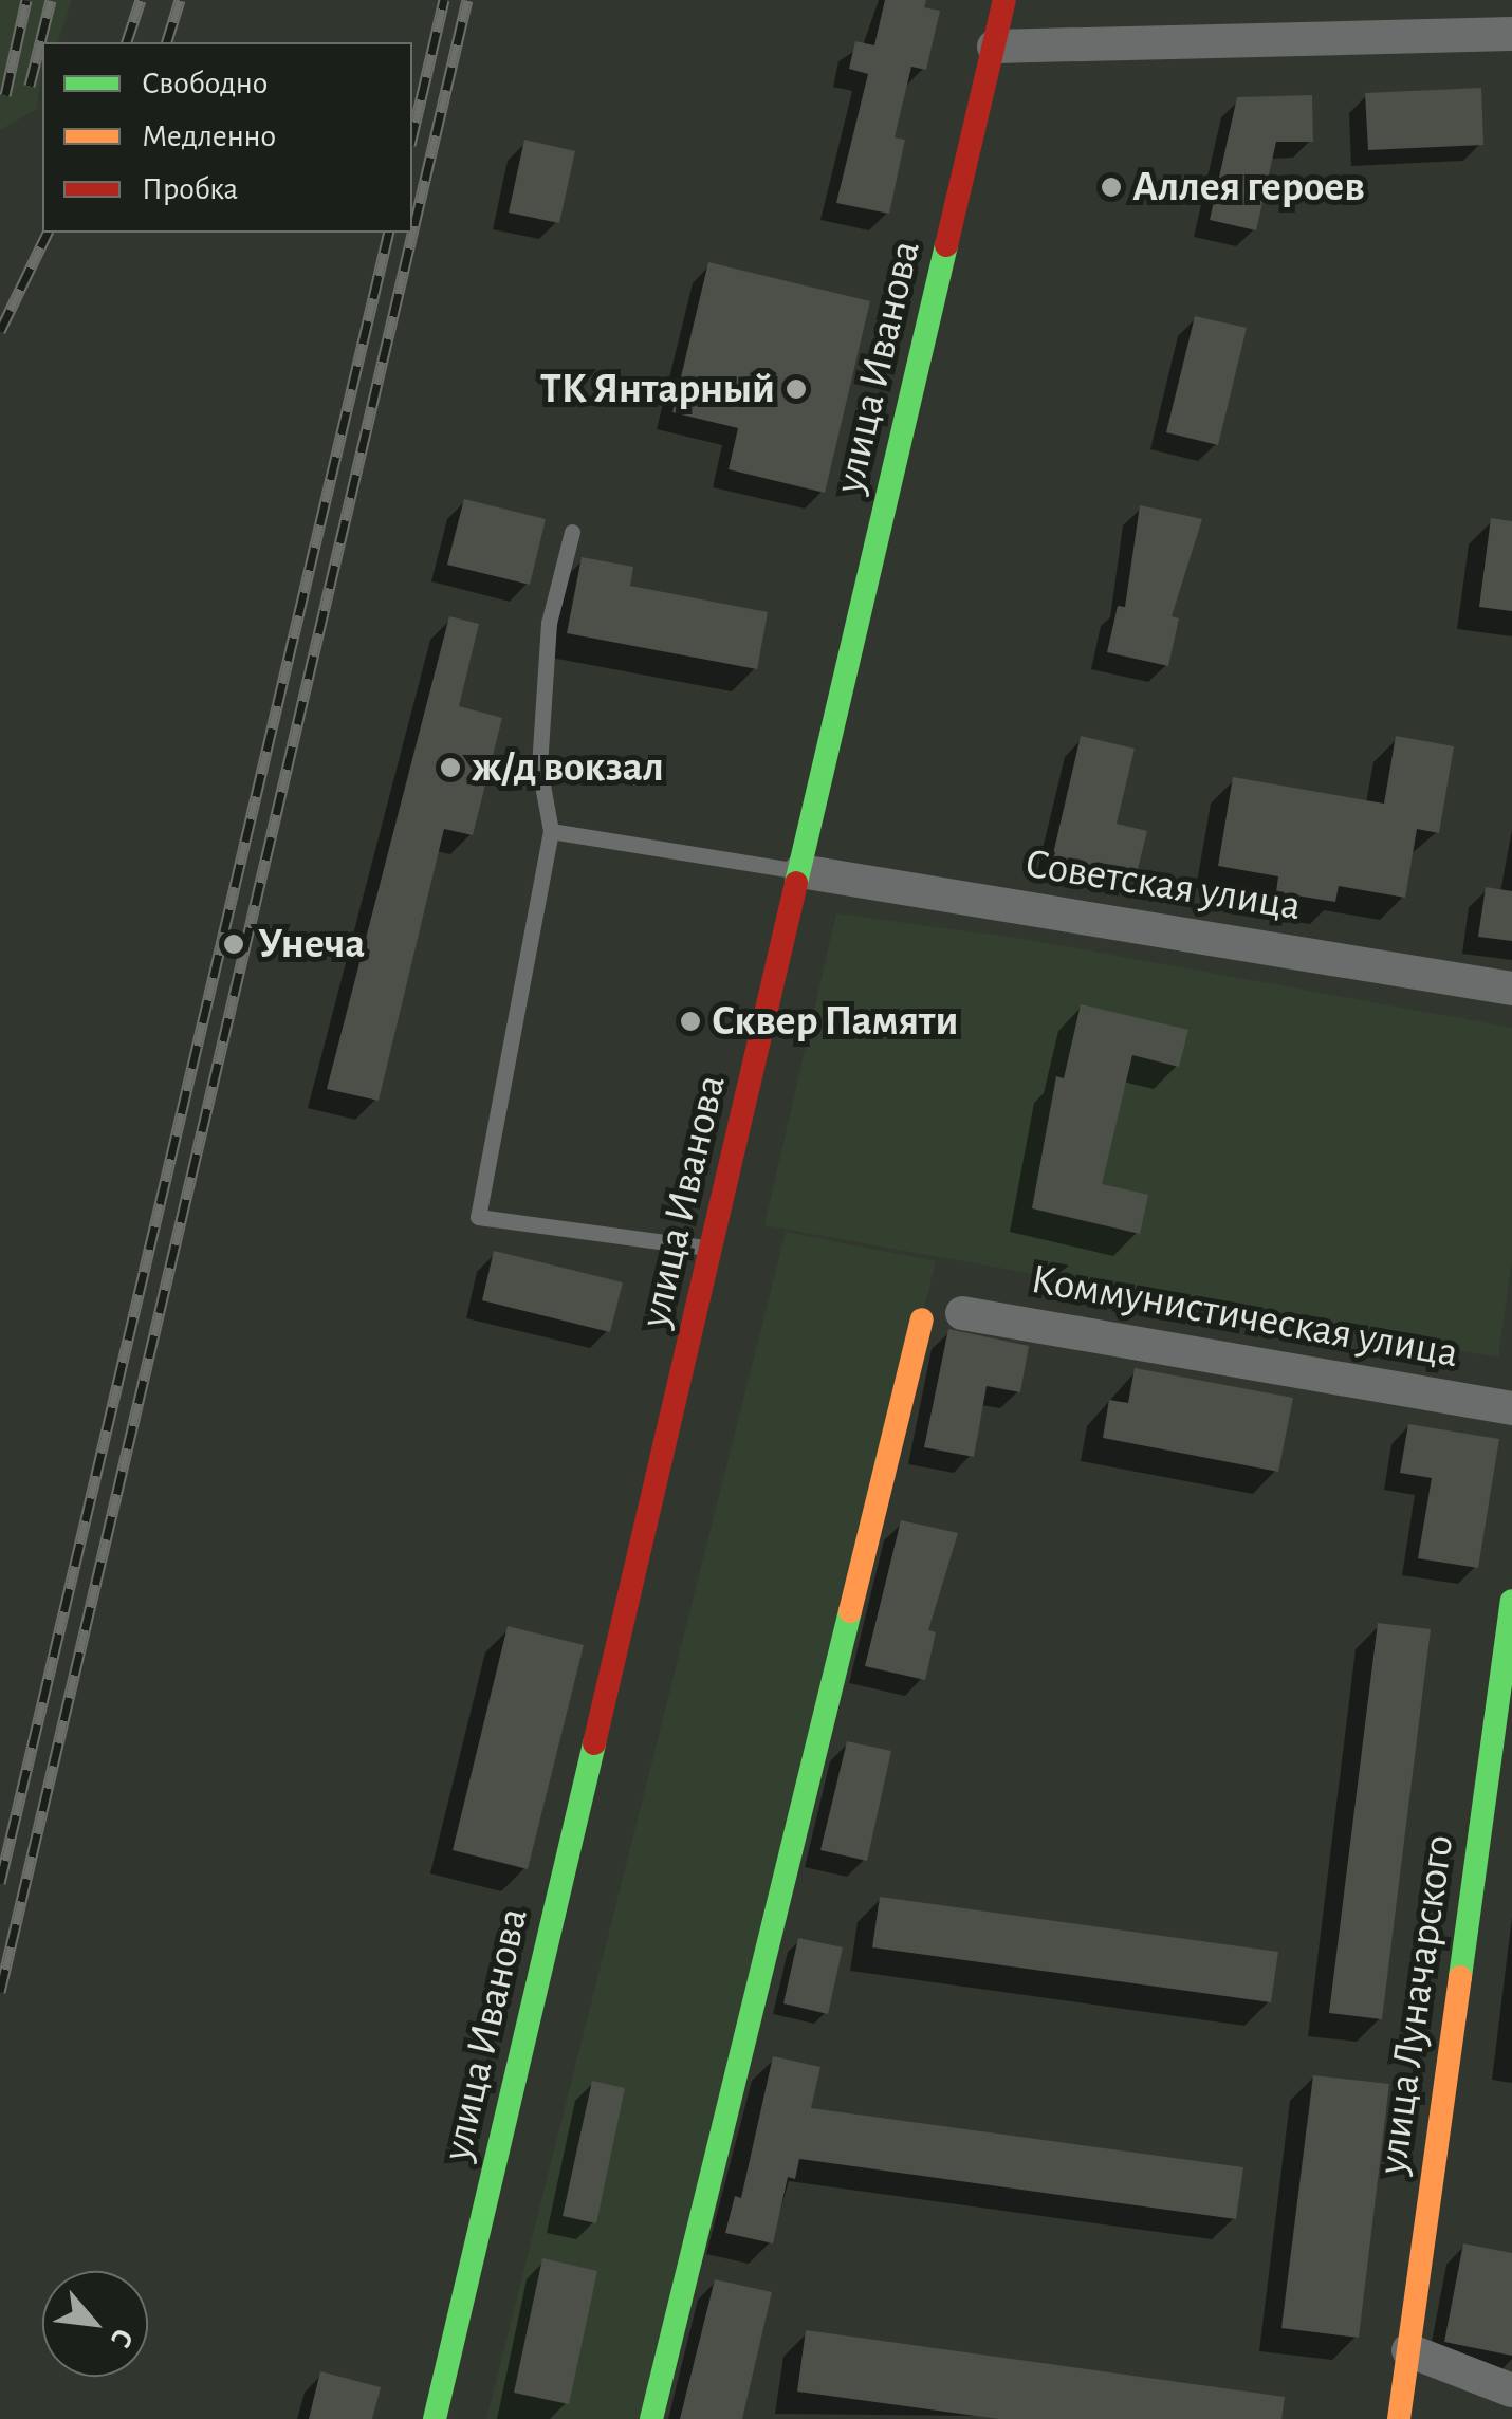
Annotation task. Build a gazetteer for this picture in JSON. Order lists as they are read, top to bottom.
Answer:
{
  "streets": {
    "main road": ["улица Иванова", "улица Луначарского"],
    "street": ["Советская улица", "Коммунистическая улица"]
  },
  "crossings": [
    ["улица Иванова", "Советская улица"]
  ],
  "places": [
    "Аллея героев",
    "ТК Янтарный",
    "ж/д вокзал",
    "Унеча",
    "Сквер Памяти"
  ],
  "legend": ["Свободно", "Медленно", "Пробка"],
  "north": "bottom right"
}
